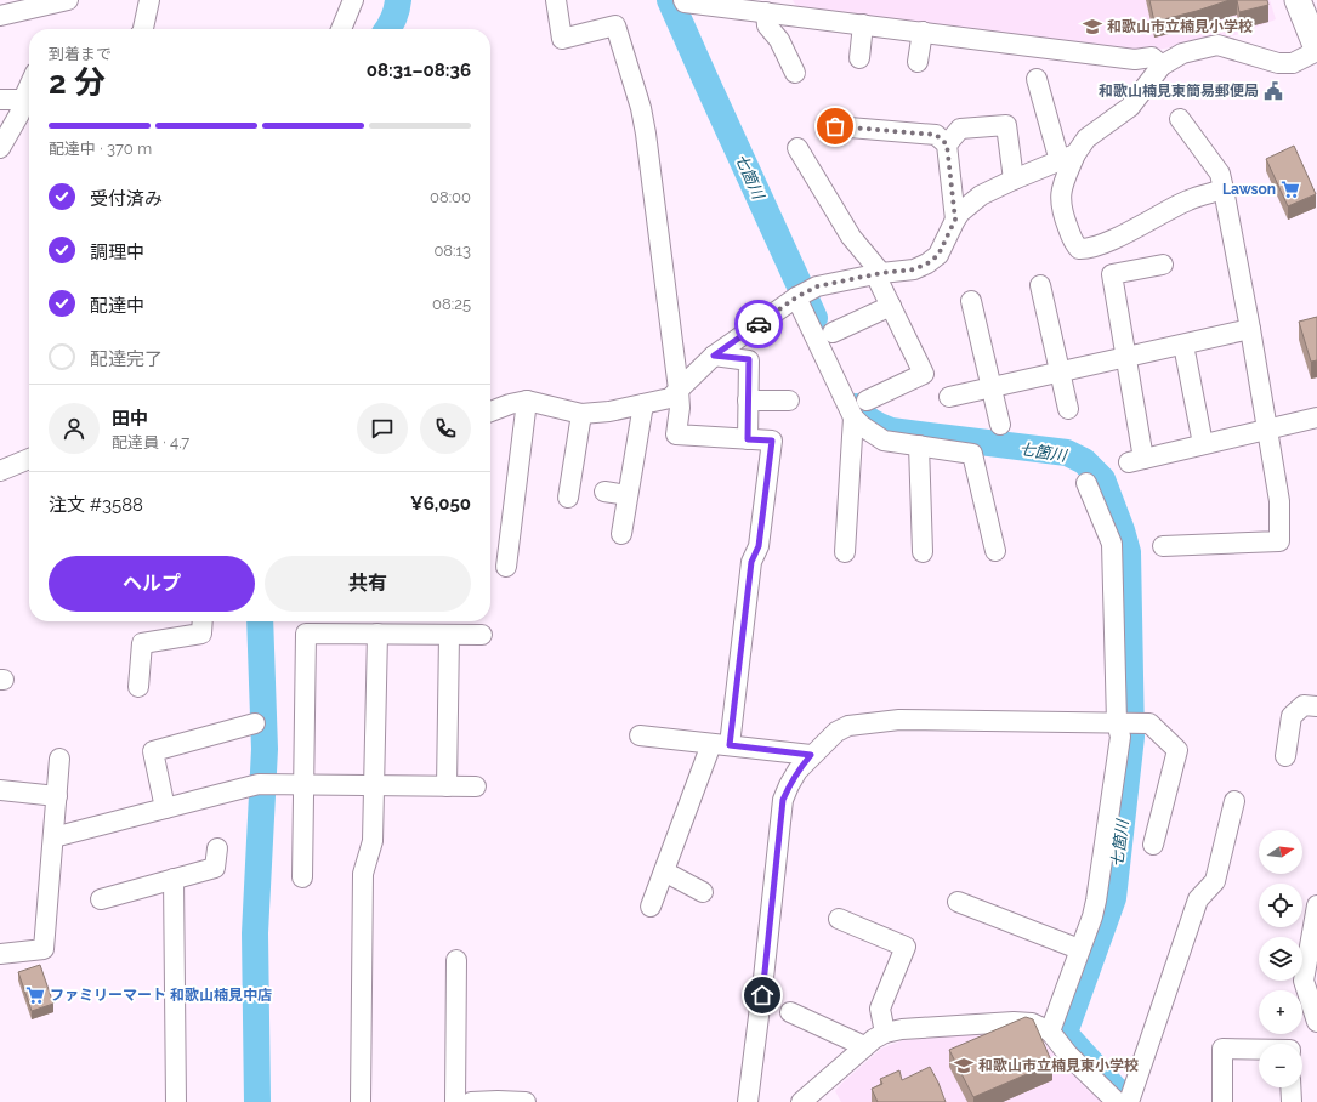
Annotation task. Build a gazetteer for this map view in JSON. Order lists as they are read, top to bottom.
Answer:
{
  "water": ["七箇川"],
  "places": {
    "school or university": ["和歌山市立楠見小学校", "和歌山市立楠見東小学校"],
    "public building": ["和歌山楠見東簡易郵便局"],
    "supermarket": ["Lawson", "ファミリーマート 和歌山楠見中店"]
  },
  "north": "right",
  "page": {
    "heading": ["2 分", "到着まで", "08:31–08:36"],
    "panel": [
      "田中",
      "配達員 · 4.7",
      "注文 #3588",
      "¥6,050"
    ],
    "bar": "配達中 · 370 m",
    "list": [
      ["受付済み", "08:00"],
      ["調理中", "08:13"],
      ["配達中", "08:25"],
      "配達完了"
    ],
    "buttons": ["ヘルプ", "共有"],
    "map_buttons": ["+", "−"]
  }
}
